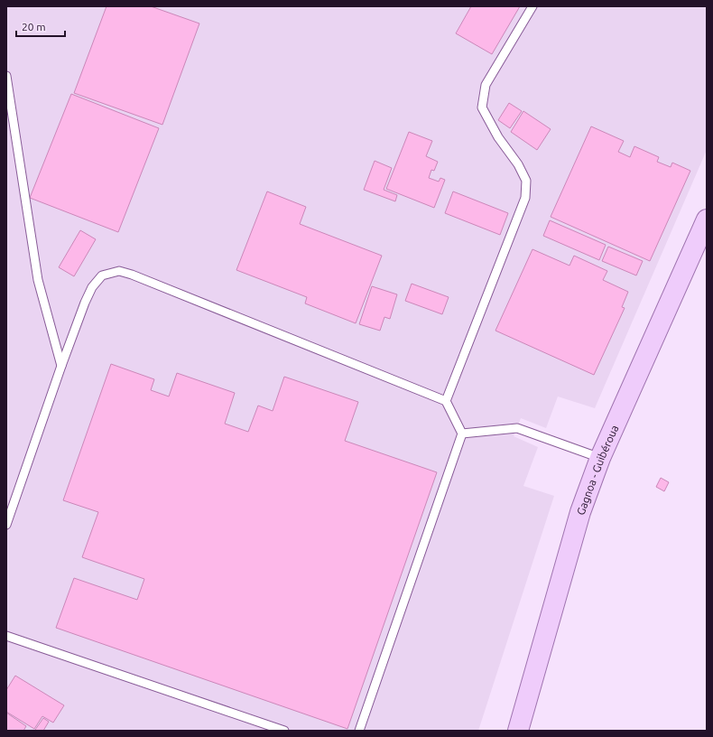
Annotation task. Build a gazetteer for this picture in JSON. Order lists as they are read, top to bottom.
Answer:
{
  "streets": {
    "main road": ["Gagnoa - Guibéroua"]
  },
  "scale_bar": "20 m"
}
